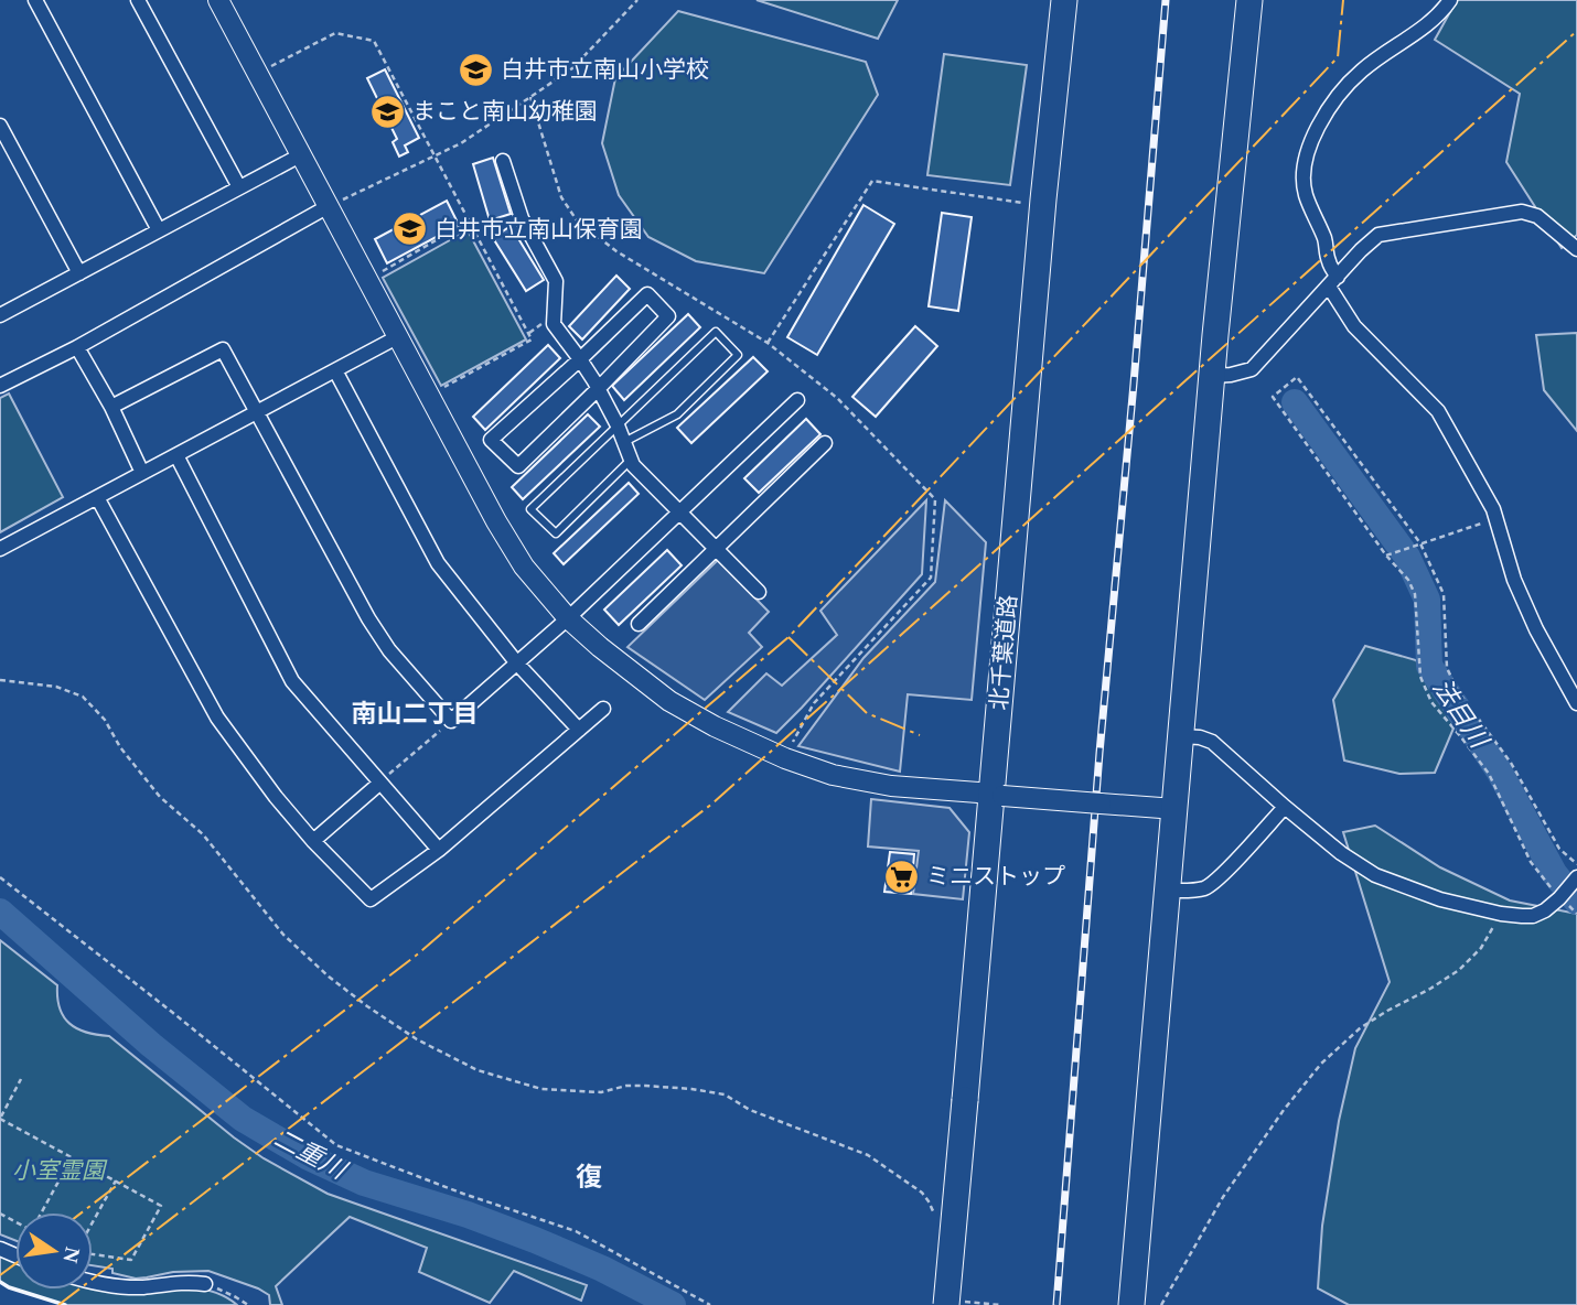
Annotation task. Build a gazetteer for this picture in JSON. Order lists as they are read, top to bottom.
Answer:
{
  "streets": {
    "highway": ["北千葉道路"]
  },
  "districts": ["南山二丁目", "復"],
  "water": ["法目川", "二重川"],
  "parks": ["小室霊園"],
  "places": {
    "school or university": ["白井市立南山小学校", "まこと南山幼稚園", "白井市立南山保育園"],
    "supermarket": ["ミニストップ"]
  },
  "north": "right"
}
